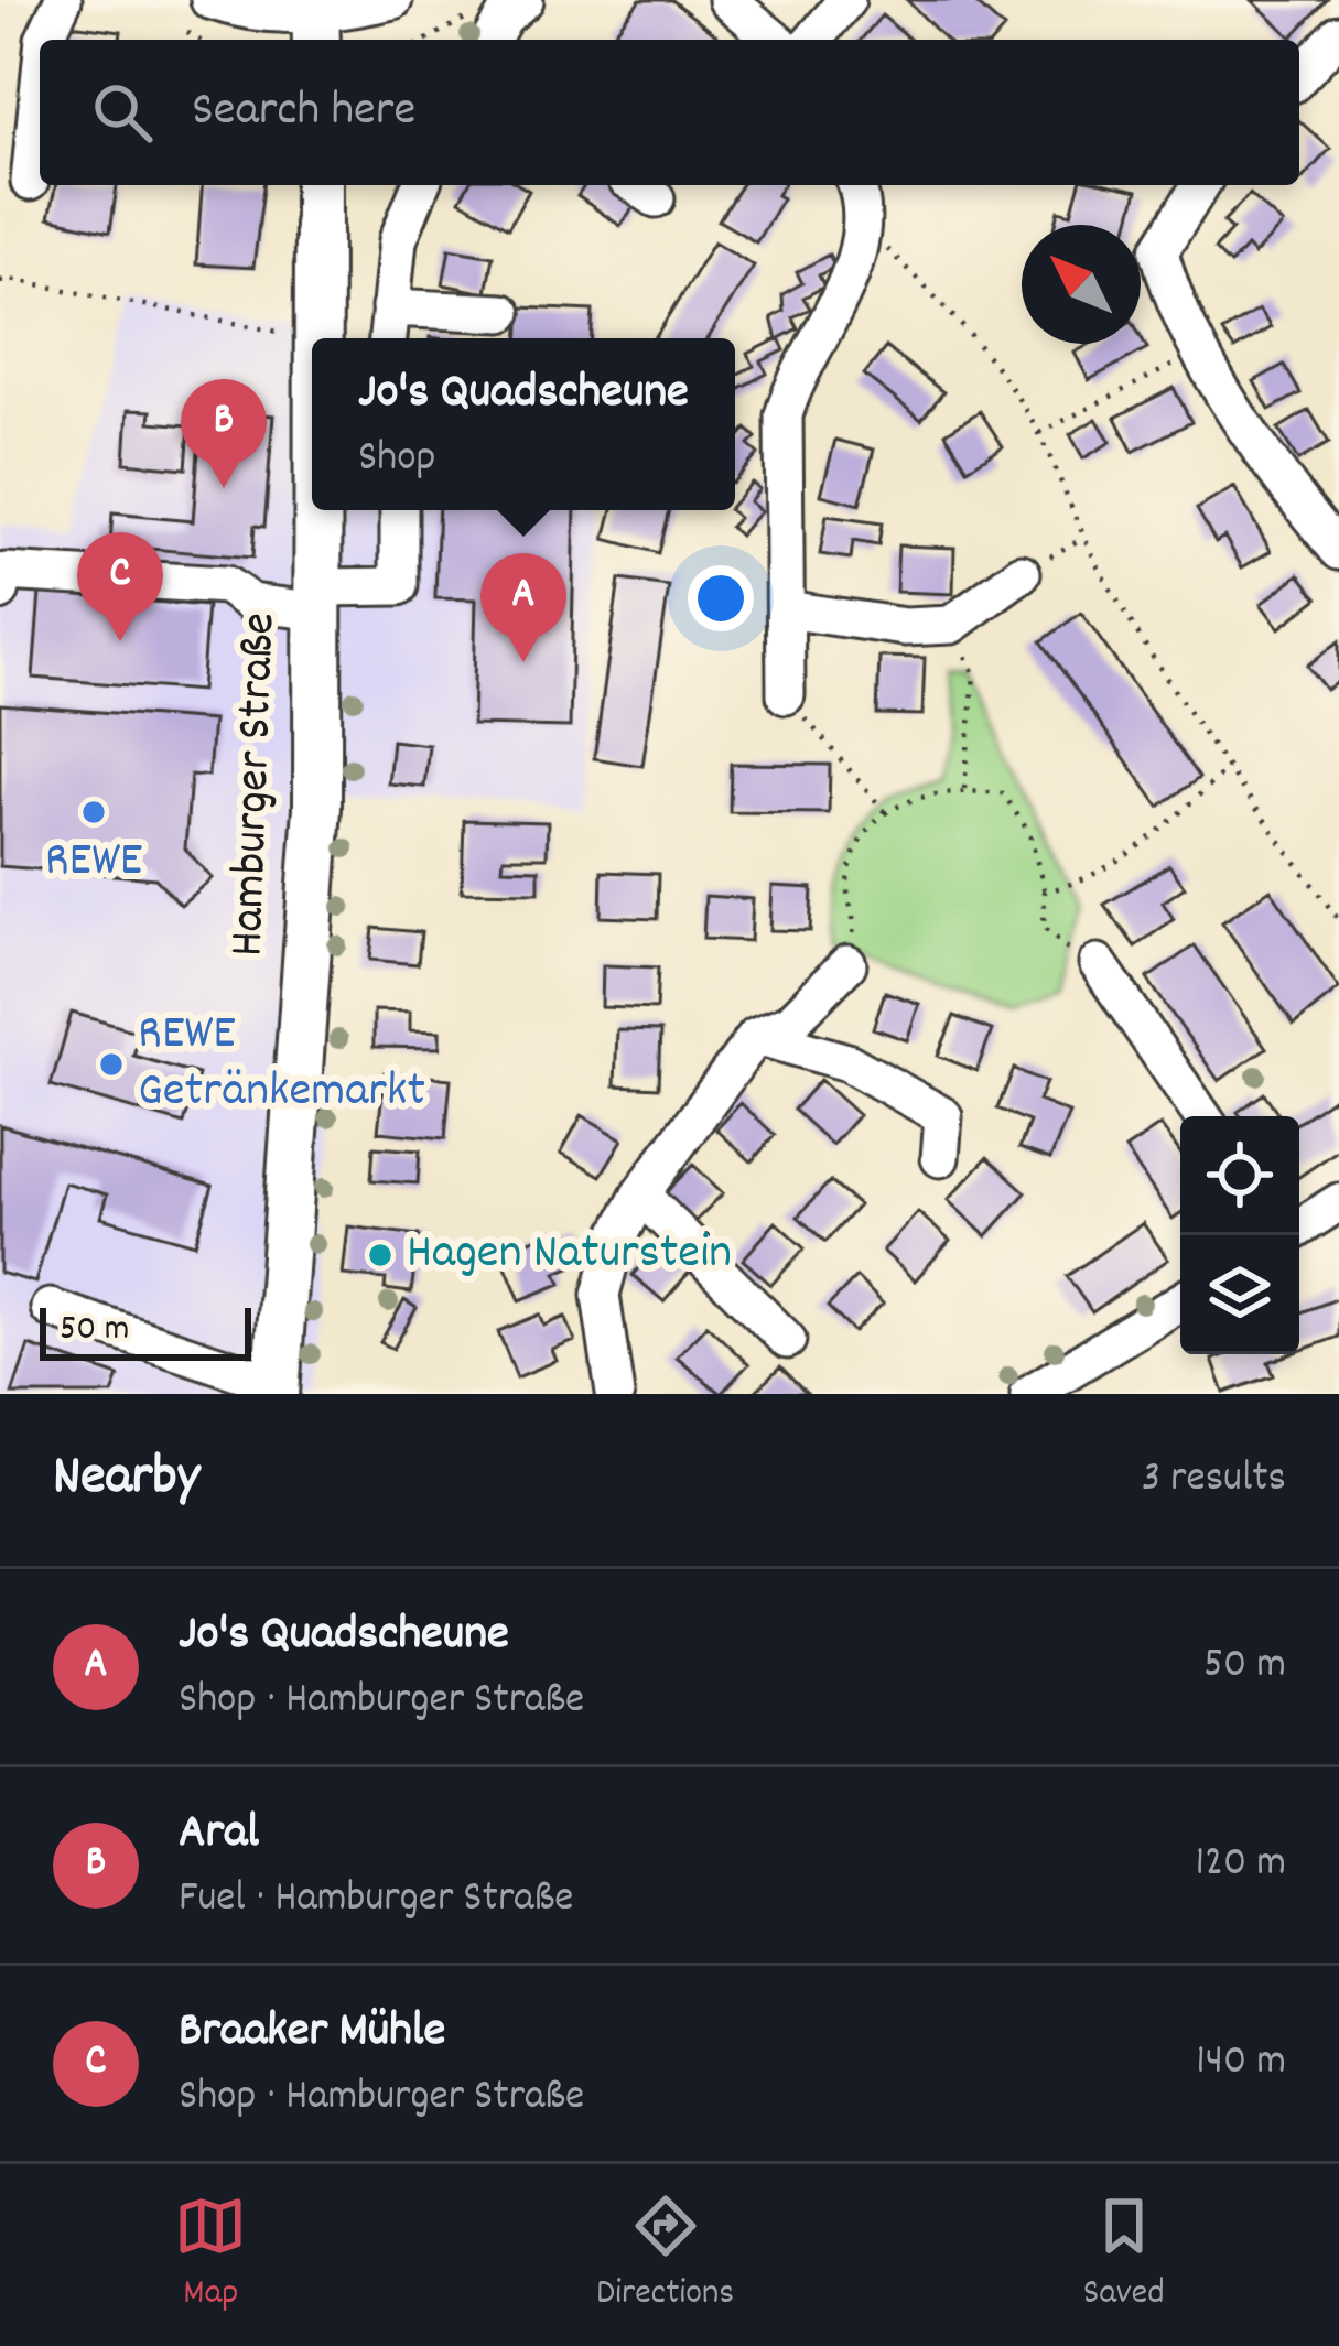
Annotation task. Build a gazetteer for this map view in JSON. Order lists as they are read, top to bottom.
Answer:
{
  "streets": {
    "main road": ["Hamburger Straße"]
  },
  "places": ["REWE", "REWE Getränkemarkt", "Hagen Naturstein"],
  "scale_bar": "50 m",
  "north": "top left",
  "page": {
    "search": "Search here",
    "popup": ["Jo's Quadscheune", "Shop"],
    "pins": ["B", "C", "A"],
    "scale": "50 m",
    "heading": ["Nearby", "3 results"],
    "list": [
      {
        "mark": "A",
        "name": "Jo's Quadscheune",
        "note": "Shop · Hamburger Straße",
        "value": "50 m"
      },
      {
        "mark": "B",
        "name": "Aral",
        "note": "Fuel · Hamburger Straße",
        "value": "120 m"
      },
      {
        "mark": "C",
        "name": "Braaker Mühle",
        "note": "Shop · Hamburger Straße",
        "value": "140 m"
      }
    ],
    "nav": ["Map", "Directions", "Saved"]
  }
}
